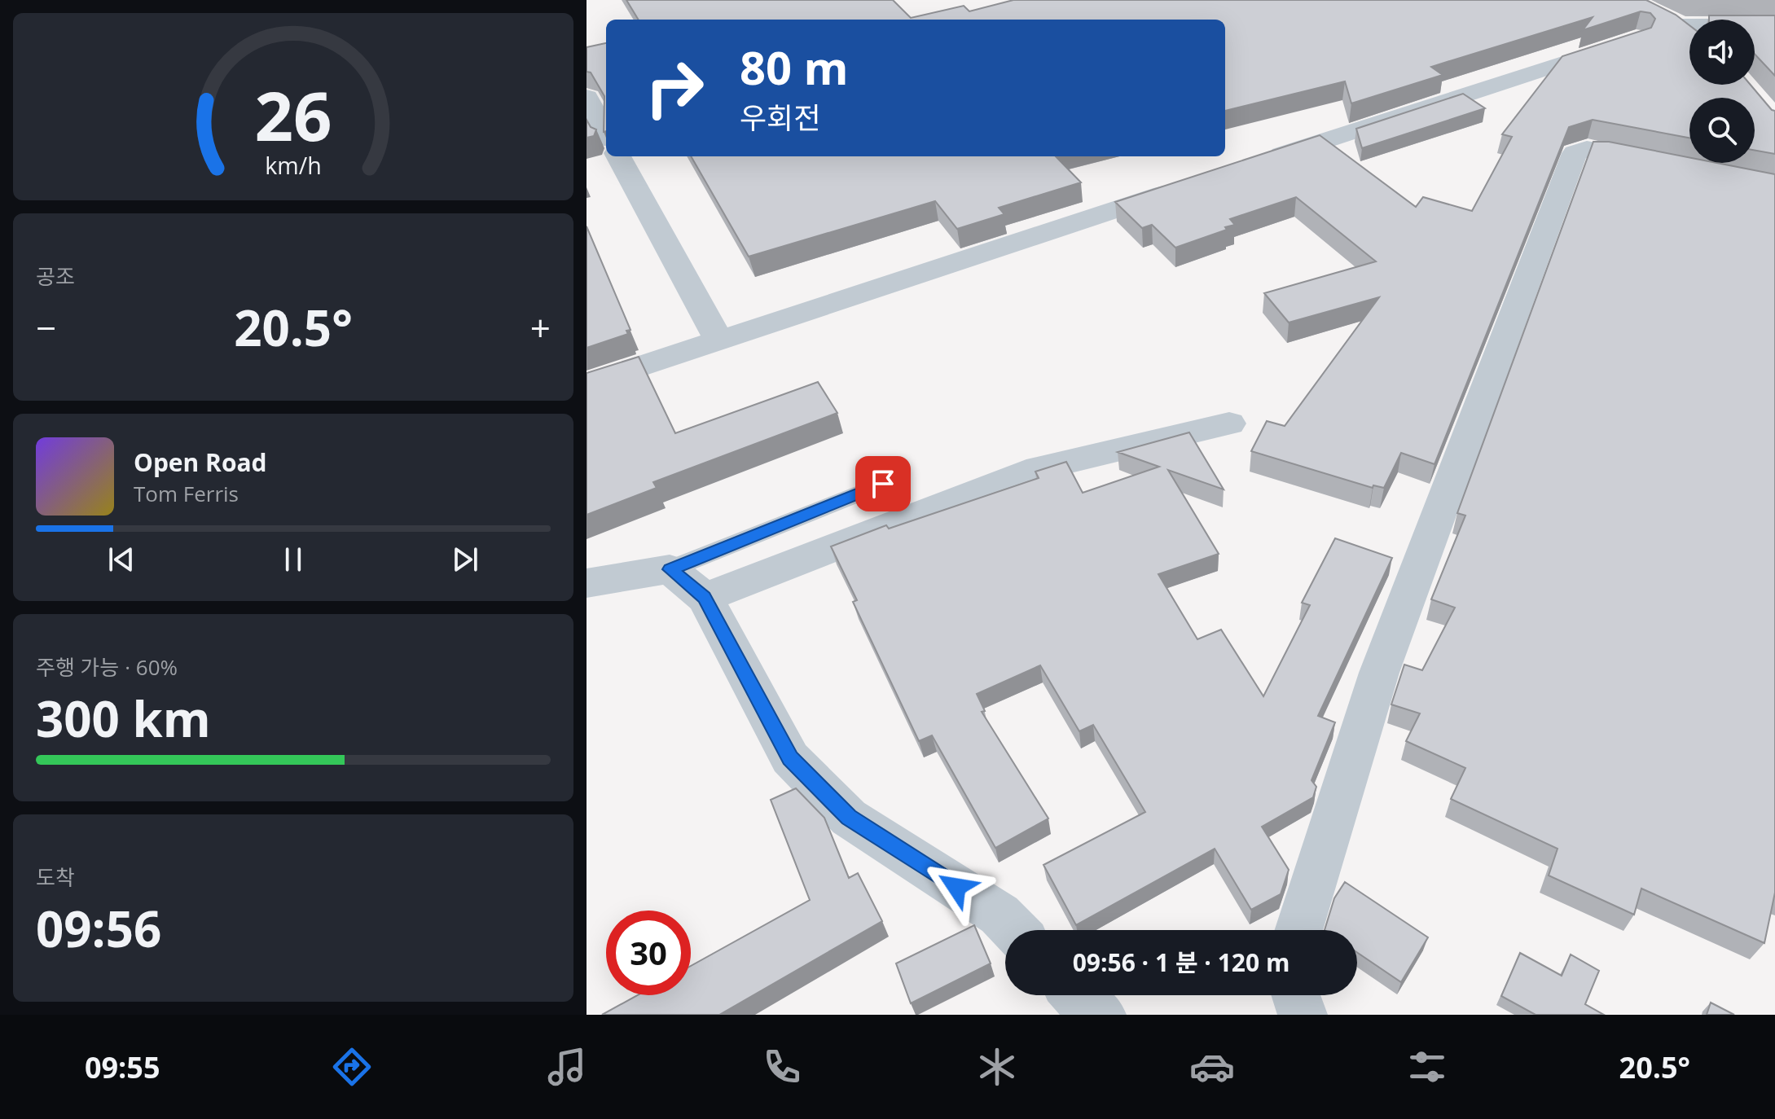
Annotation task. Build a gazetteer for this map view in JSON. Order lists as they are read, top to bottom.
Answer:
{
  "page": {
    "turn": ["80 m", "우회전"],
    "tile": [
      "공조",
      ["주행 가능 · 60%", "300 km"],
      ["도착", "09:56"]
    ],
    "heat": ["−", "20.5°", "+"],
    "song": ["Open Road", "Tom Ferris"],
    "limit": "30",
    "trip": "09:56 · 1 분 · 120 m",
    "tabs": ["09:55", "20.5°"],
    "gauge": ["26", "km/h"]
  }
}
